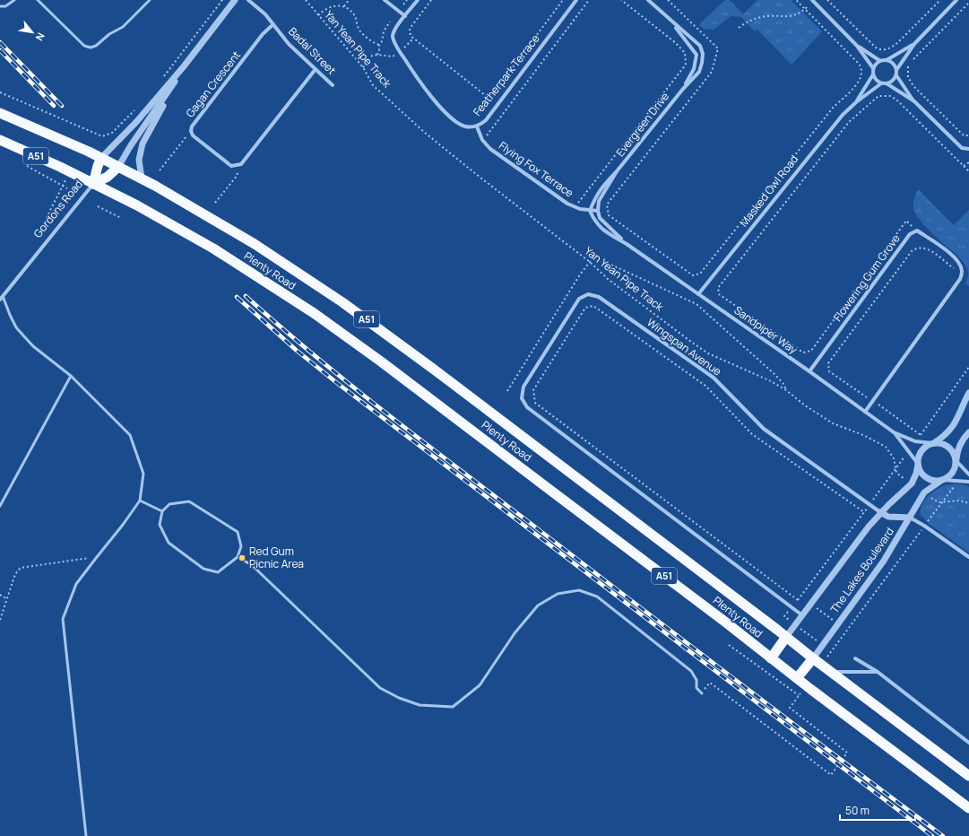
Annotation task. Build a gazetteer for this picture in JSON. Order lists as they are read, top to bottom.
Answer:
{
  "streets": {
    "highway": ["A51", "Gordons Road", "Plenty Road"],
    "street": [
      "Badal Street",
      "Featherpark Terrace",
      "Gagan Crescent",
      "Evergreen Drive",
      "Flying Fox Terrace",
      "Masked Owl Road",
      "Flowering Gum Grove",
      "Sandpiper Way",
      "Wingspan Avenue",
      "The Lakes Boulevard"
    ],
    "path": ["Yan Yean Pipe Track"]
  },
  "crossings": [
    ["Yan Yean Pipe Track", "The Lakes Boulevard"],
    ["Badal Street", "Gagan Crescent"],
    ["Featherpark Terrace", "Flying Fox Terrace"],
    ["Flying Fox Terrace", "Sandpiper Way"],
    ["Masked Owl Road", "Sandpiper Way"],
    ["Gordons Road", "Plenty Road"],
    ["Plenty Road", "The Lakes Boulevard"],
    ["Flowering Gum Grove", "Sandpiper Way"],
    ["Sandpiper Way", "The Lakes Boulevard"],
    ["Wingspan Avenue", "The Lakes Boulevard"]
  ],
  "places": ["Red Gum Picnic Area"],
  "scale_bar": "50 m",
  "north": "bottom right"
}
